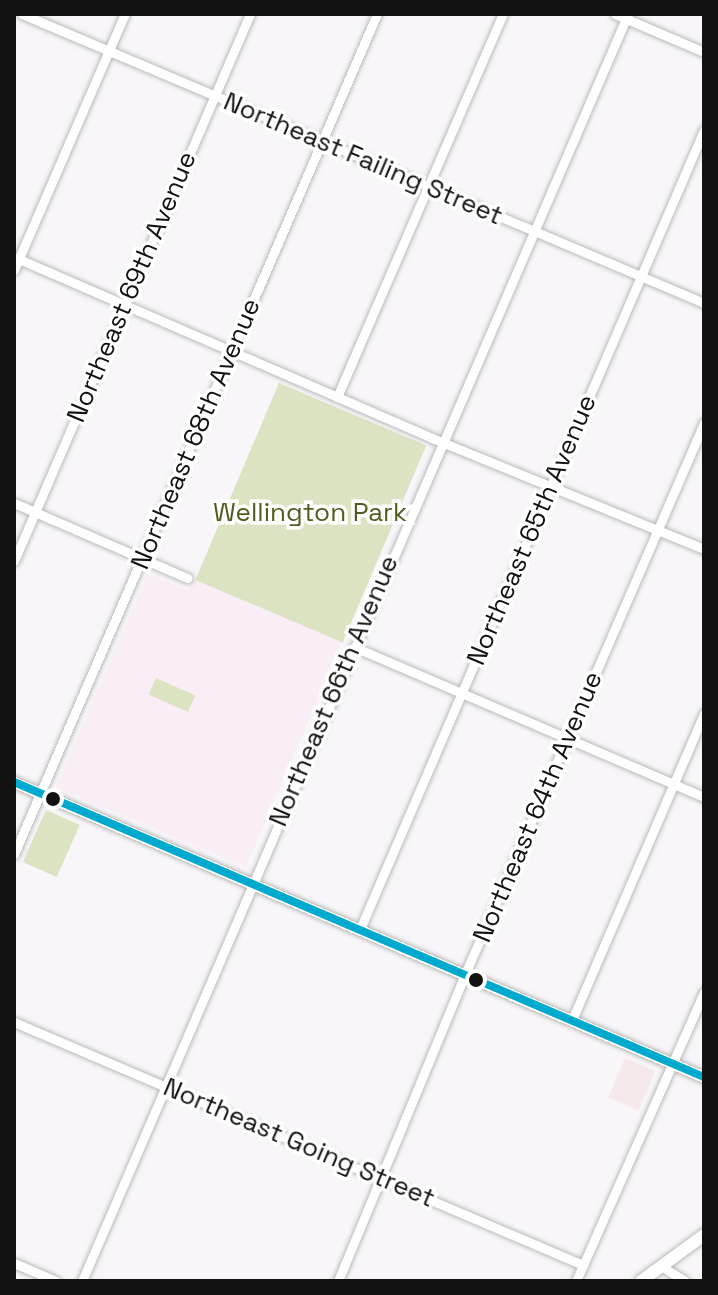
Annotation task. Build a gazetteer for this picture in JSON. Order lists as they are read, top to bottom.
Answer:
{
  "streets": {
    "street": [
      "Northeast Failing Street",
      "Northeast 69th Avenue",
      "Northeast 68th Avenue",
      "Northeast 65th Avenue",
      "Northeast 66th Avenue",
      "Northeast 64th Avenue",
      "Northeast Going Street"
    ]
  },
  "crossings": [
    ["Northeast Failing Street", "Northeast 69th Avenue"],
    ["Northeast Failing Street", "Northeast 68th Avenue"],
    ["Northeast Failing Street", "Northeast 65th Avenue"],
    ["Northeast Failing Street", "Northeast 66th Avenue"],
    ["Northeast 66th Avenue", "Northeast Going Street"],
    ["Northeast 64th Avenue", "Northeast Going Street"]
  ],
  "parks": ["Wellington Park"]
}
